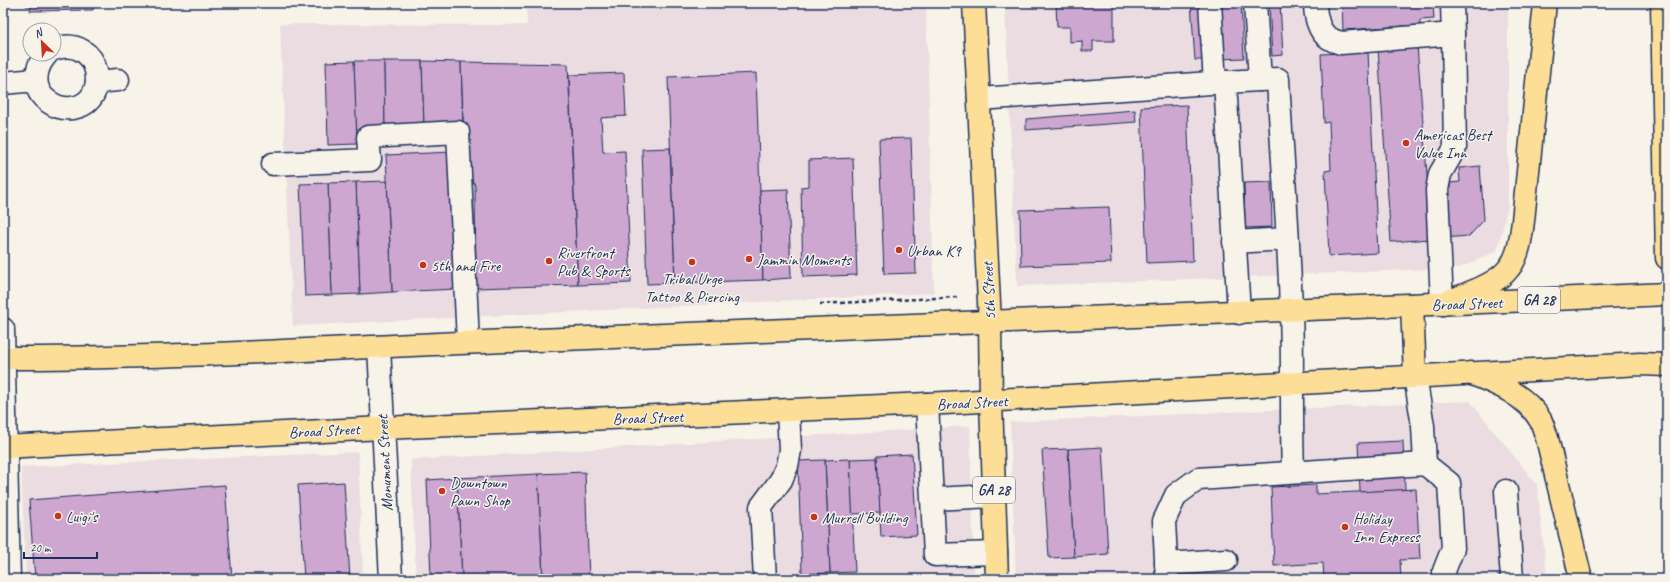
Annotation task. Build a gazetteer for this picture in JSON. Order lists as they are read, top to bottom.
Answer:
{
  "streets": {
    "main road": ["5th Street", "GA 28", "Broad Street"],
    "street": ["Monument Street"]
  },
  "crossings": [
    ["5th Street", "Broad Street"],
    ["Broad Street", "Monument Street"]
  ],
  "places": [
    "Americas Best Value Inn",
    "Urban K9",
    "Jammin Moments",
    "Riverfront Pub & Sports",
    "Tribal Urge Tattoo & Piercing",
    "5th and Fire",
    "Downtown Pawn Shop",
    "Luigi's",
    "Murrell Building",
    "Holiday Inn Express"
  ],
  "scale_bar": "20 m",
  "north": "top left"
}
